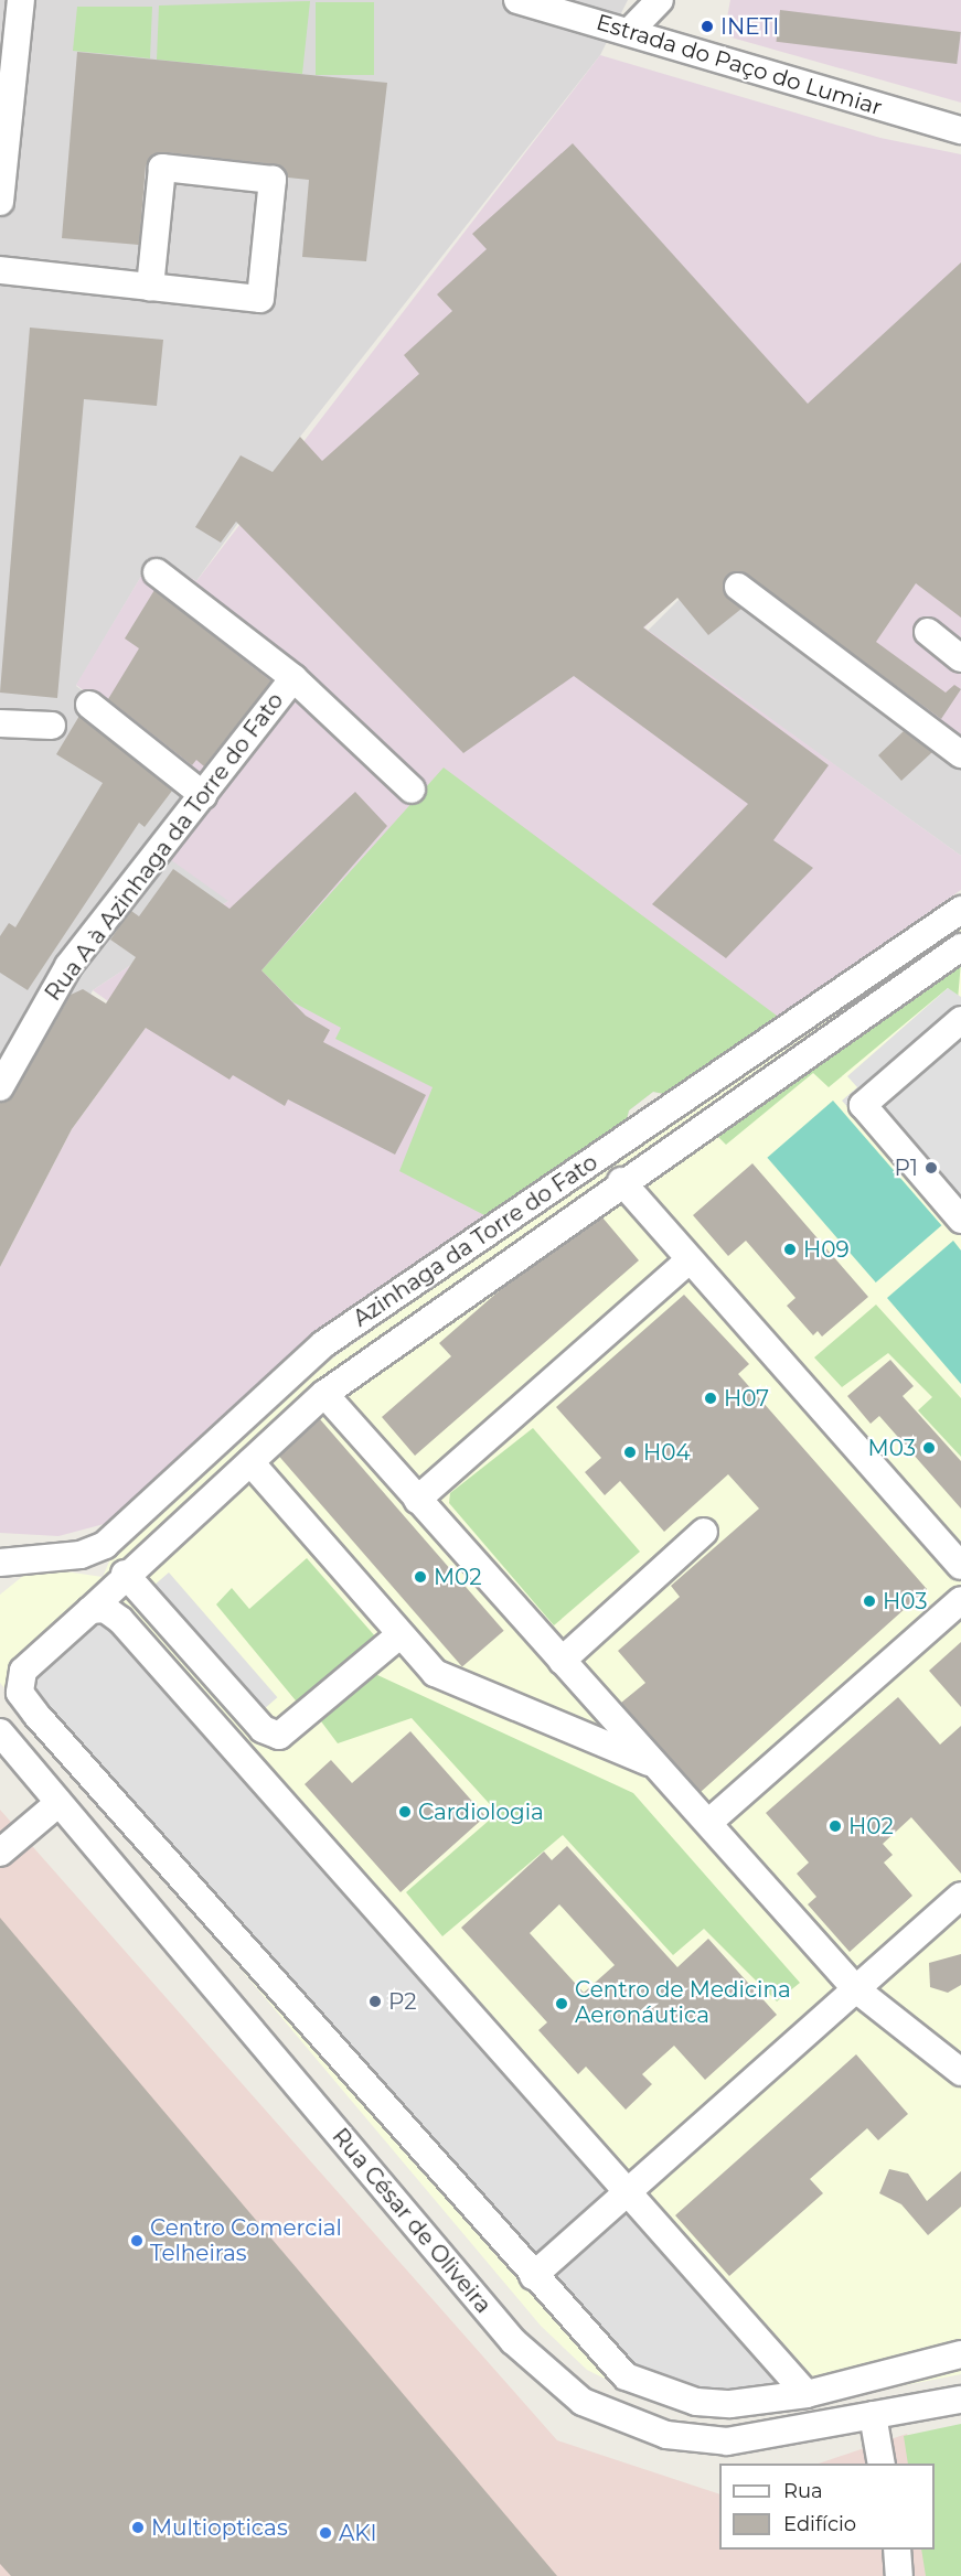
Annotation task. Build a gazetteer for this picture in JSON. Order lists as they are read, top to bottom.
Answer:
{
  "streets": {
    "street": [
      "Estrada do Paço do Lumiar",
      "Rua A à Azinhaga da Torre do Fato",
      "Azinhaga da Torre do Fato",
      "Rua César de Oliveira"
    ]
  },
  "places": [
    "INETI",
    "P1",
    "H09",
    "H07",
    "M03",
    "H04",
    "M02",
    "H03",
    "Cardiologia",
    "H02",
    "P2",
    "Centro de Medicina Aeronáutica",
    "Centro Comercial Telheiras",
    "Multiopticas",
    "AKI"
  ],
  "legend": ["Rua", "Edifício"]
}
